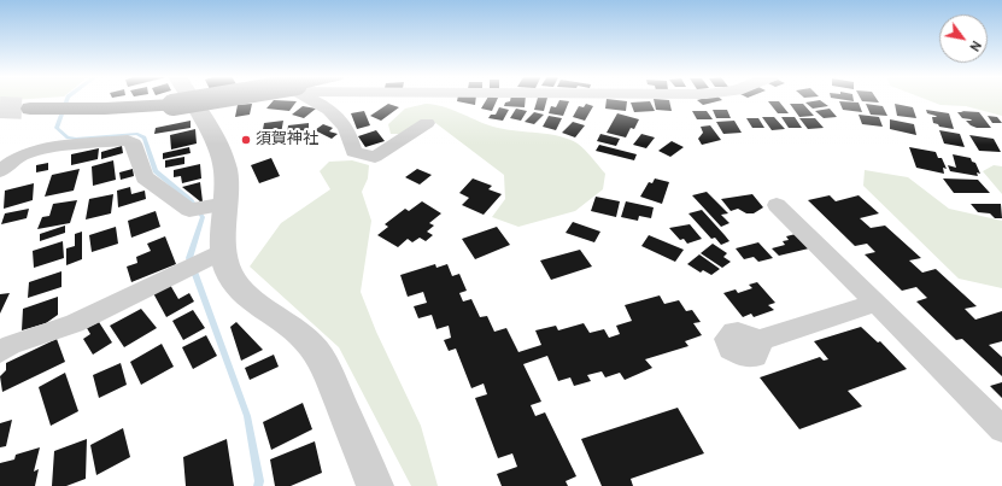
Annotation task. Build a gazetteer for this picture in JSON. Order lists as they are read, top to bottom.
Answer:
{
  "places": ["須賀神社"],
  "north": "bottom right"
}
